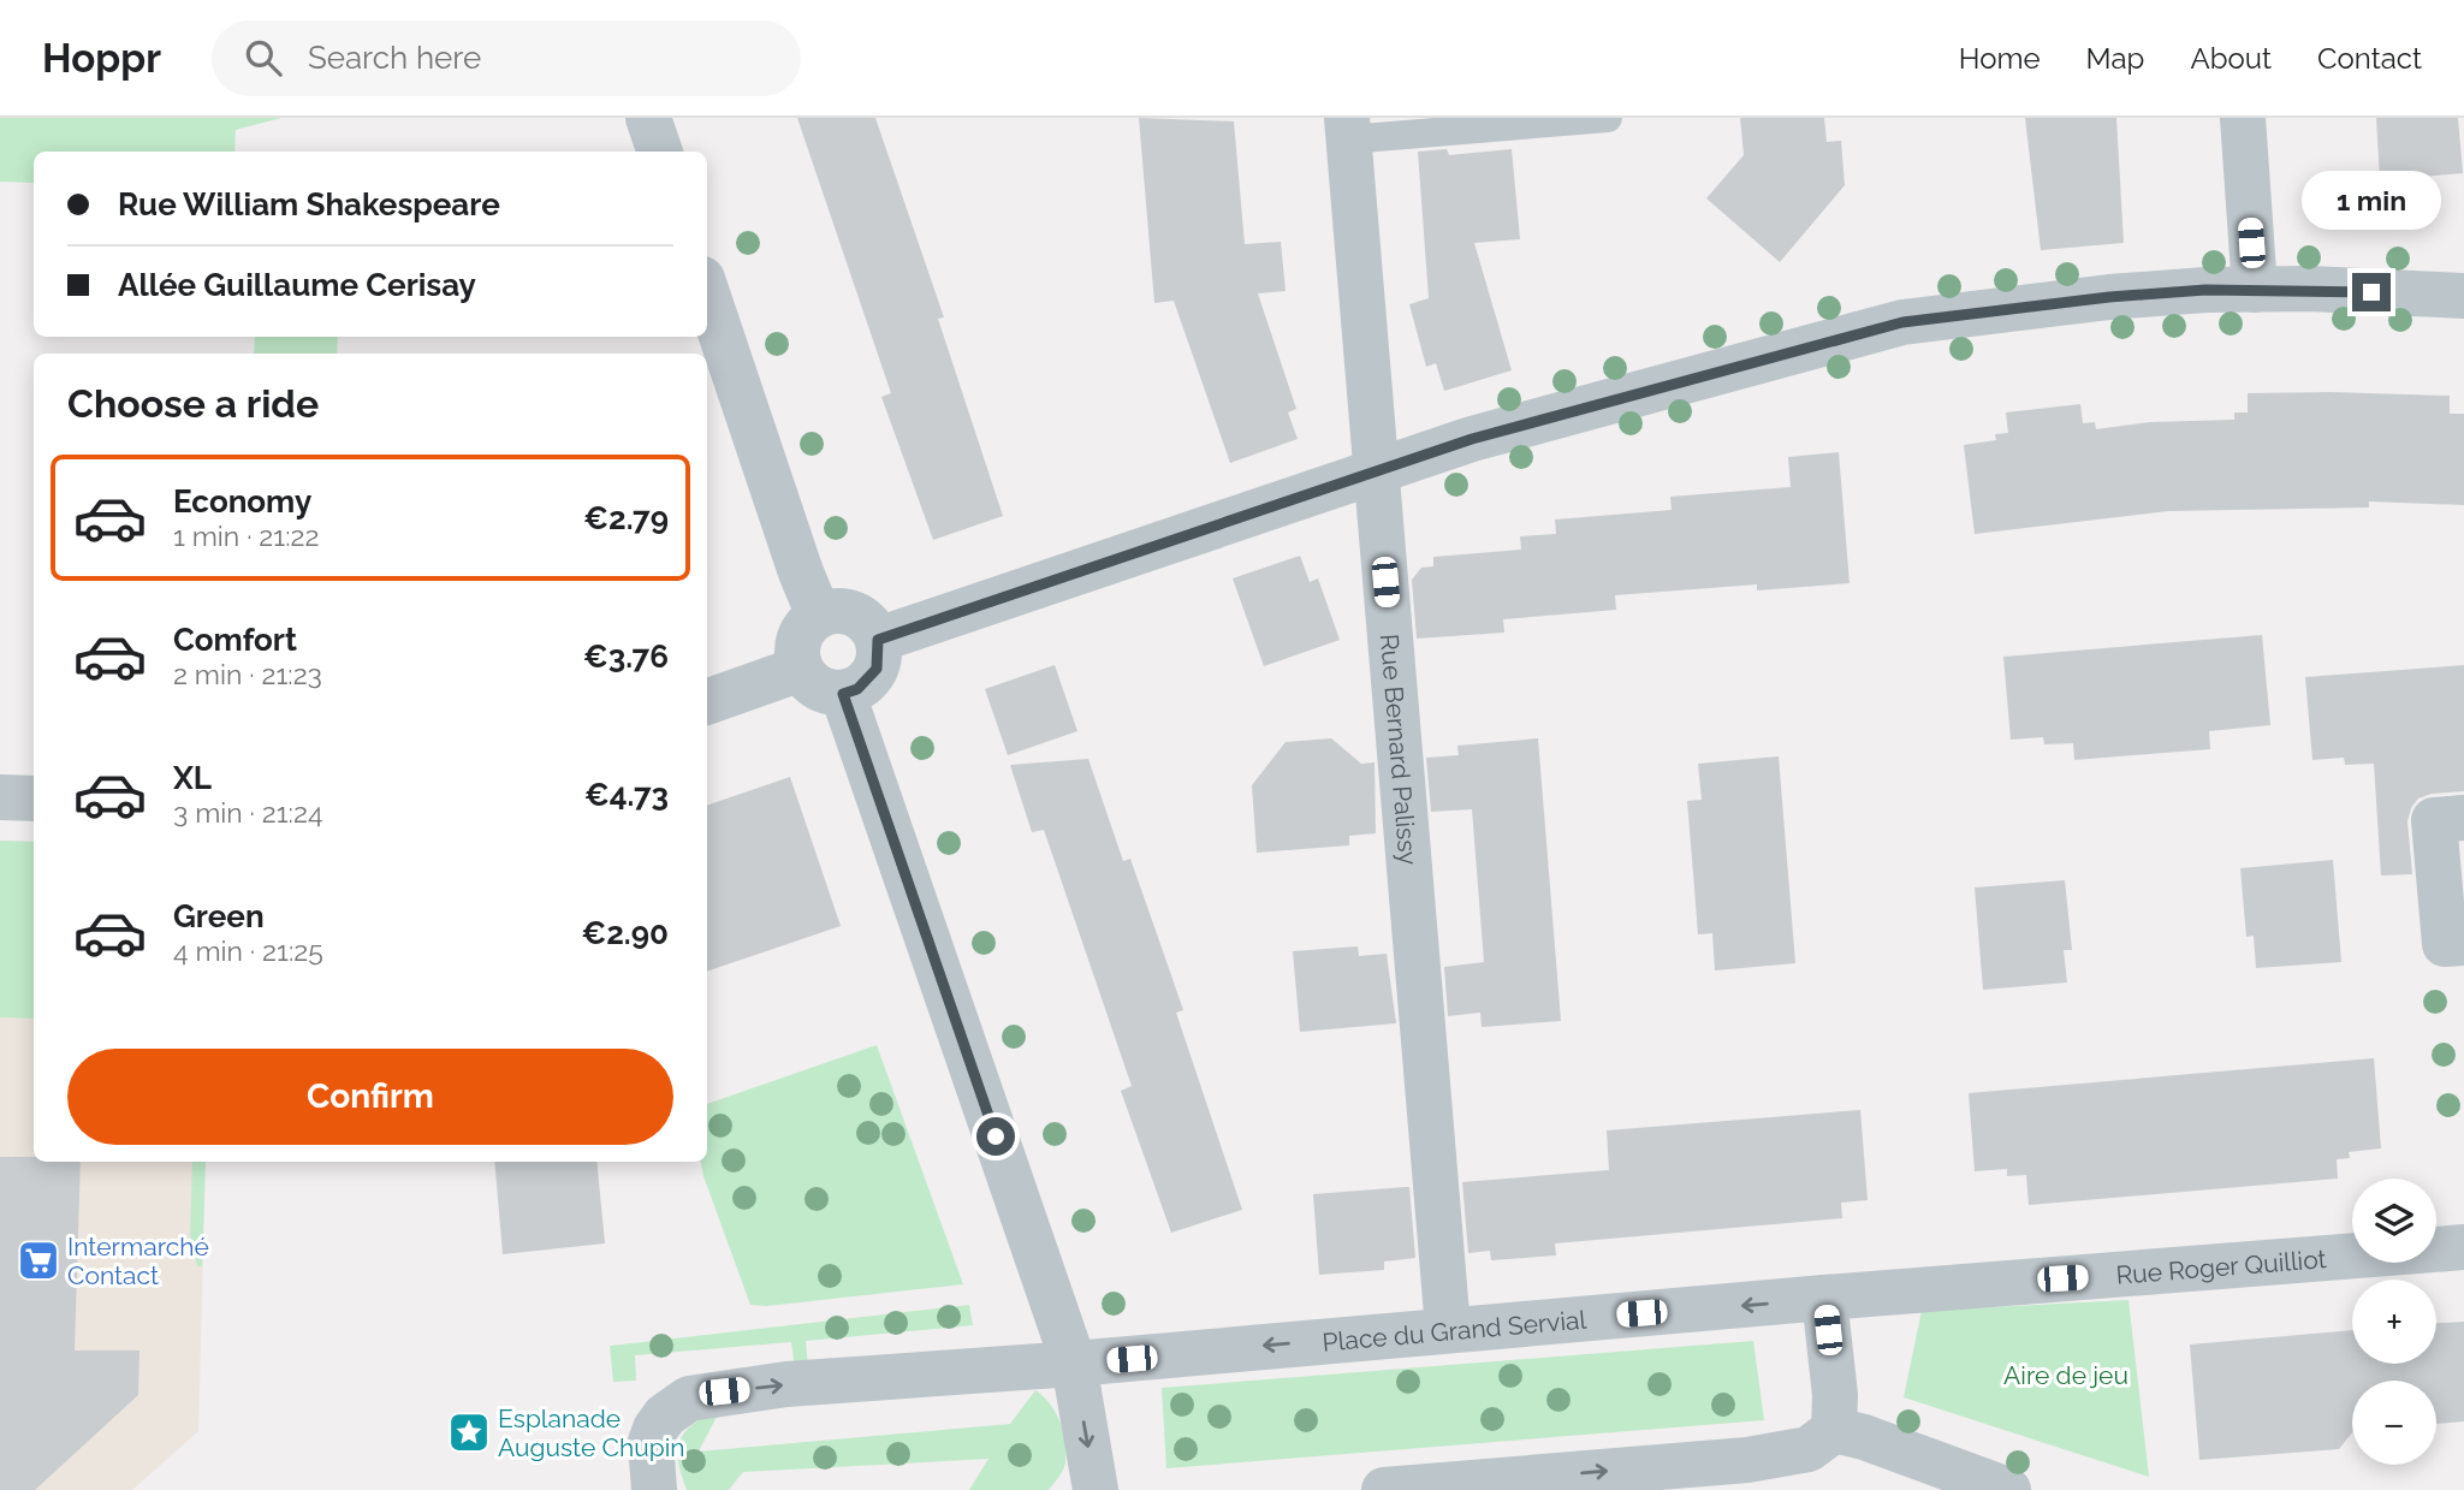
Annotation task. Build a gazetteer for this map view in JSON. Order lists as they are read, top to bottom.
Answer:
{
  "streets": {
    "street": ["Rue Bernard Palissy", "Rue Roger Quilliot", "Place du Grand Servial"]
  },
  "crossings": [
    ["Rue Bernard Palissy", "Place du Grand Servial"],
    ["Rue Roger Quilliot", "Place du Grand Servial"]
  ],
  "parks": ["Aire de jeu"],
  "places": {
    "supermarket": ["Intermarché Contact"],
    "place": ["Esplanade Auguste Chupin"]
  },
  "page": {
    "header": "Hoppr",
    "search": "Search here",
    "nav": [
      "Home",
      "Map",
      "About",
      "Contact"
    ],
    "banner": ["Rue William Shakespeare", "Allée Guillaume Cerisay"],
    "bubble": "1 min",
    "heading": "Choose a ride",
    "list": [
      {
        "name": "Economy",
        "note": "1 min · 21:22",
        "value": "€2.79"
      },
      {
        "name": "Comfort",
        "note": "2 min · 21:23",
        "value": "€3.76"
      },
      {
        "name": "XL",
        "note": "3 min · 21:24",
        "value": "€4.73"
      },
      {
        "name": "Green",
        "note": "4 min · 21:25",
        "value": "€2.90"
      }
    ],
    "buttons": "Confirm",
    "map_buttons": ["+", "−"]
  }
}
